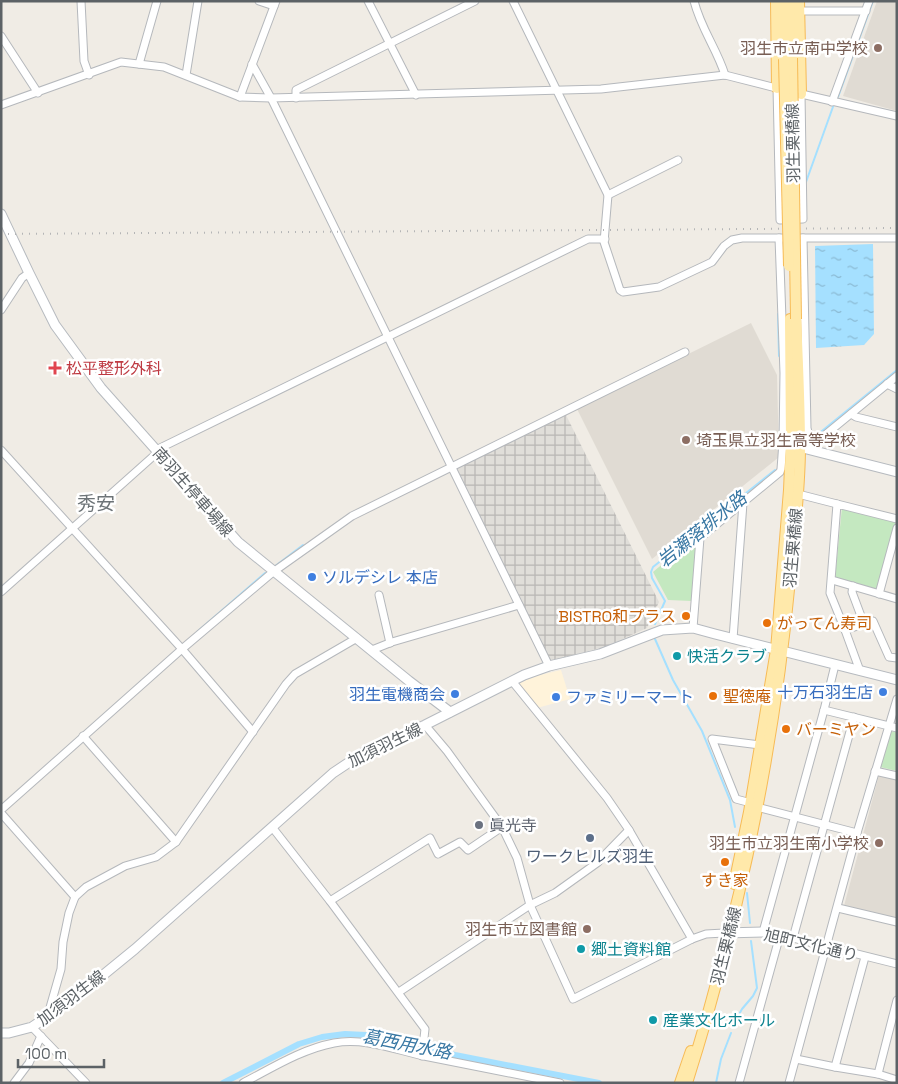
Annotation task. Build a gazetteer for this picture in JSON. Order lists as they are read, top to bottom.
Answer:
{
  "streets": {
    "main road": [
      "羽生栗橋線",
      "南羽生停車場線",
      "加須羽生線",
      "旭町文化通り"
    ]
  },
  "crossings": [
    ["羽生栗橋線", "加須羽生線"],
    ["羽生栗橋線", "旭町文化通り"],
    ["南羽生停車場線", "加須羽生線"]
  ],
  "districts": ["秀安"],
  "water": ["岩瀬落排水路", "葛西用水路"],
  "places": {
    "other": [
      "羽生市立南中学校",
      "埼玉県立羽生高等学校",
      "ソルデシレ 本店",
      "BISTRO和プラス",
      "がってん寿司",
      "快活クラブ",
      "十万石羽生店",
      "羽生電機商会",
      "聖徳庵",
      "ファミリーマート",
      "バーミヤン",
      "眞光寺",
      "ワークヒルズ羽生",
      "羽生市立羽生南小学校",
      "すき家",
      "羽生市立図書館",
      "郷土資料館",
      "産業文化ホール"
    ],
    "health": ["松平整形外科"]
  },
  "scale_bar": "100 m"
}
